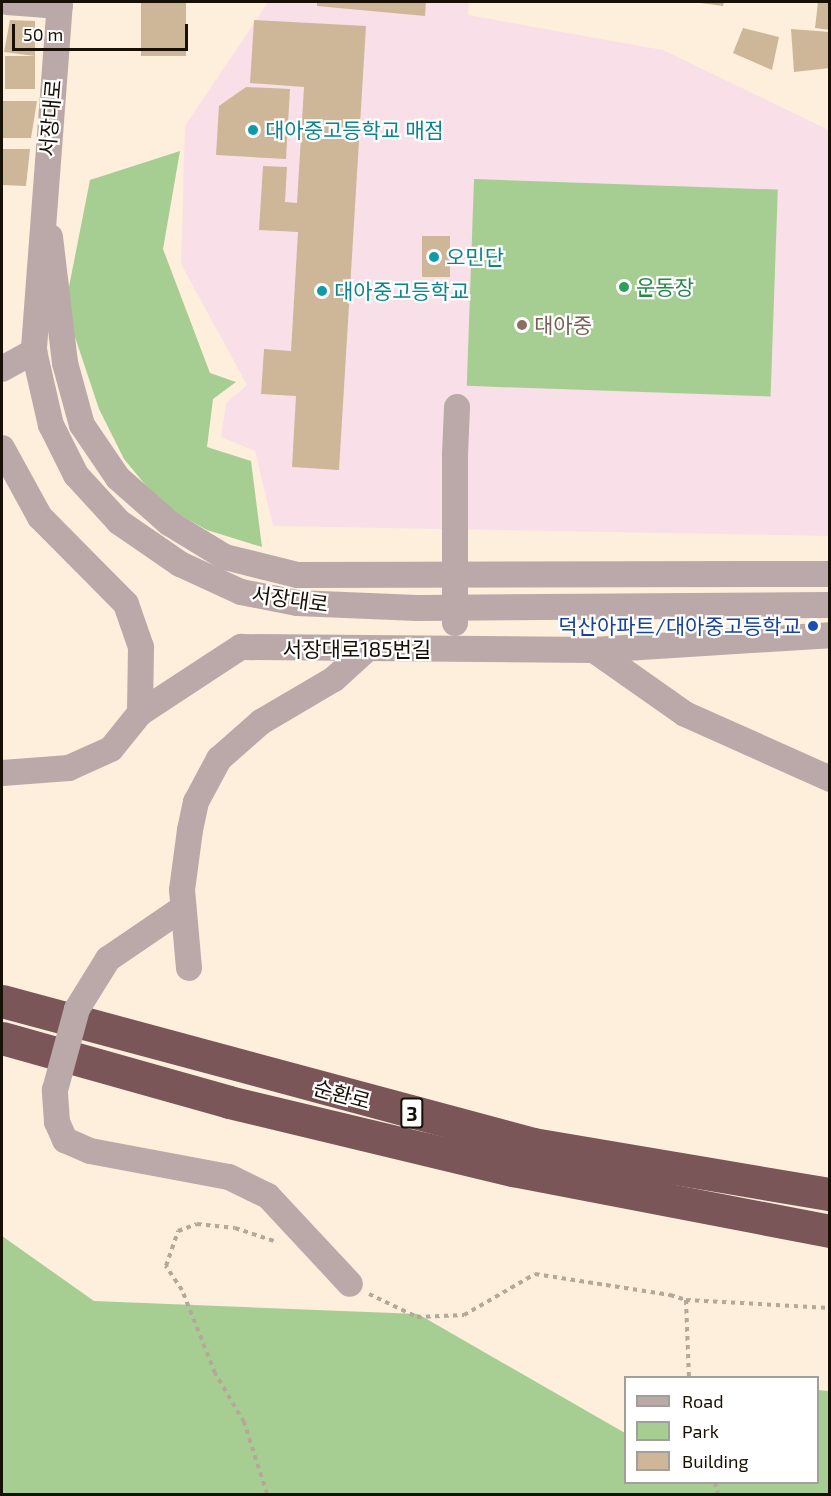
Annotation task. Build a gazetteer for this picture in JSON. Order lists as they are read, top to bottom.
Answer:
{
  "streets": {
    "highway": ["순환로", "3"],
    "street": ["서장대로", "서장대로185번길"]
  },
  "places": [
    "대아중고등학교 매점",
    "오민단",
    "운동장",
    "대아중고등학교",
    "대아중",
    "덕산아파트/대아중고등학교"
  ],
  "legend": ["Road", "Park", "Building"],
  "scale_bar": "50 m"
}
